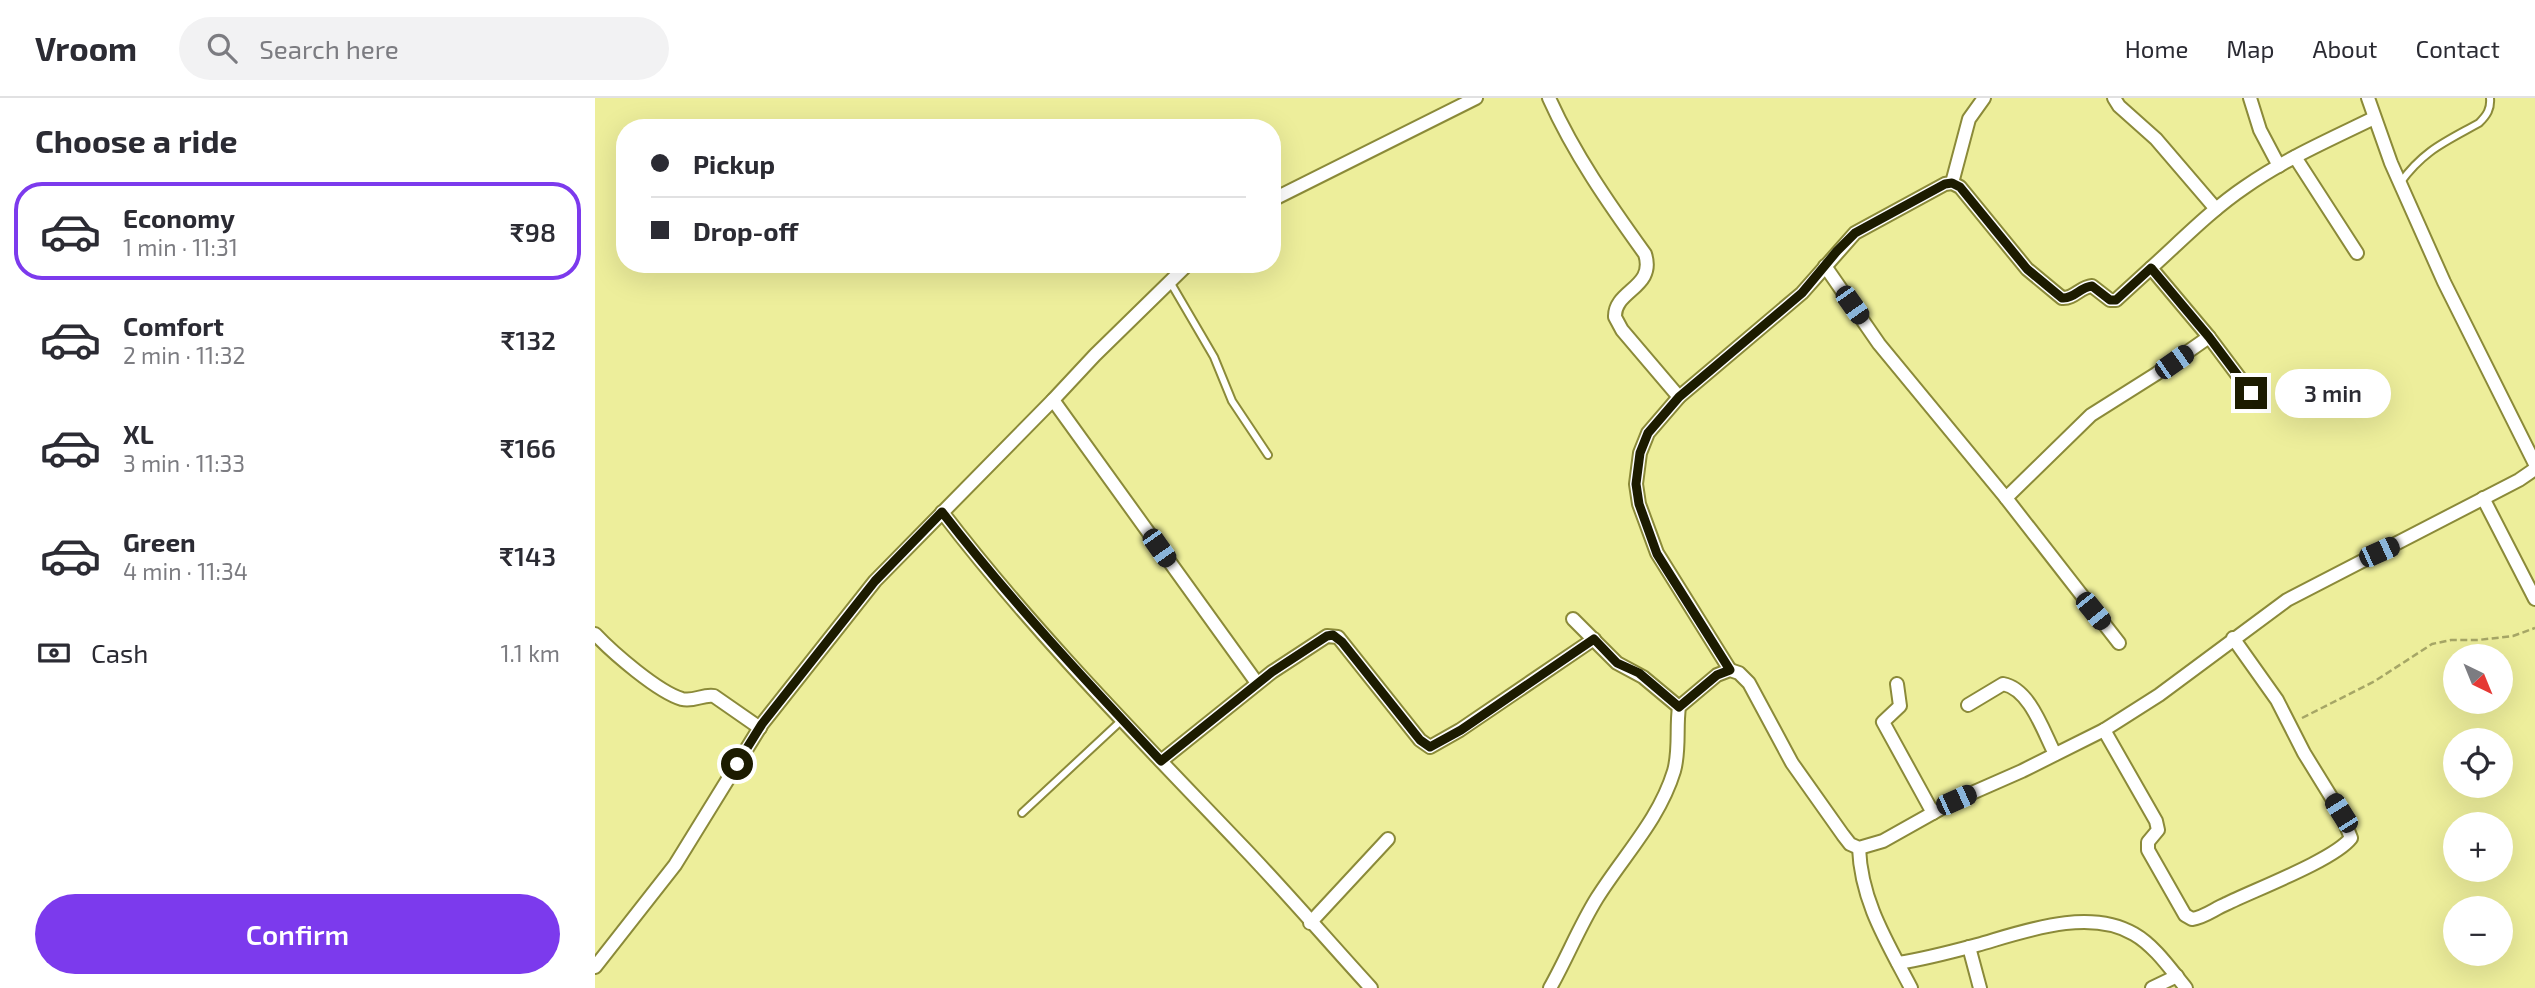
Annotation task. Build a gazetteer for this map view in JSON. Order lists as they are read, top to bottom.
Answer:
{
  "north": "bottom right",
  "page": {
    "header": "Vroom",
    "search": "Search here",
    "nav": [
      "Home",
      "Map",
      "About",
      "Contact"
    ],
    "heading": "Choose a ride",
    "banner": ["Pickup", "Drop-off"],
    "list": [
      {
        "name": "Economy",
        "note": "1 min · 11:31",
        "value": "₹98"
      },
      {
        "name": "Comfort",
        "note": "2 min · 11:32",
        "value": "₹132"
      },
      {
        "name": "XL",
        "note": "3 min · 11:33",
        "value": "₹166"
      },
      {
        "name": "Green",
        "note": "4 min · 11:34",
        "value": "₹143"
      }
    ],
    "bubble": "3 min",
    "pay": ["Cash", "1.1 km"],
    "map_buttons": ["+", "−"],
    "buttons": "Confirm"
  }
}
